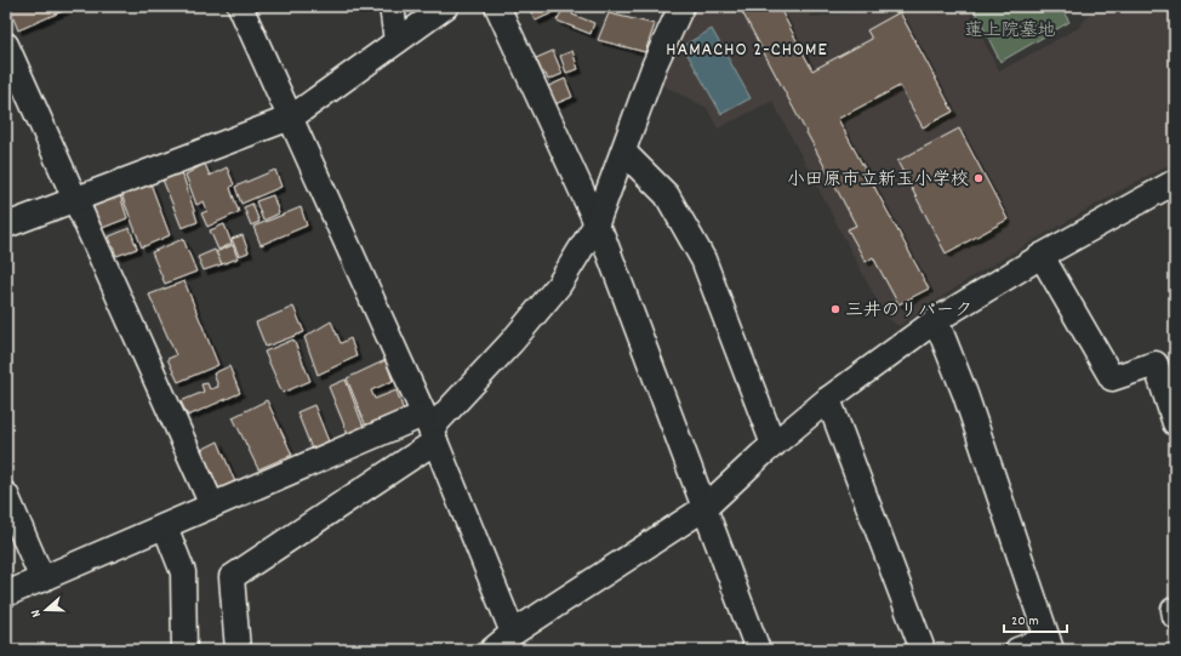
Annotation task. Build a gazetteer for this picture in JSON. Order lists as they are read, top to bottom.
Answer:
{
  "districts": ["HAMACHO 2-CHOME"],
  "parks": ["蓮上院墓地"],
  "places": ["小田原市立新玉小学校", "三井のリパーク"],
  "scale_bar": "20 m",
  "north": "left"
}
